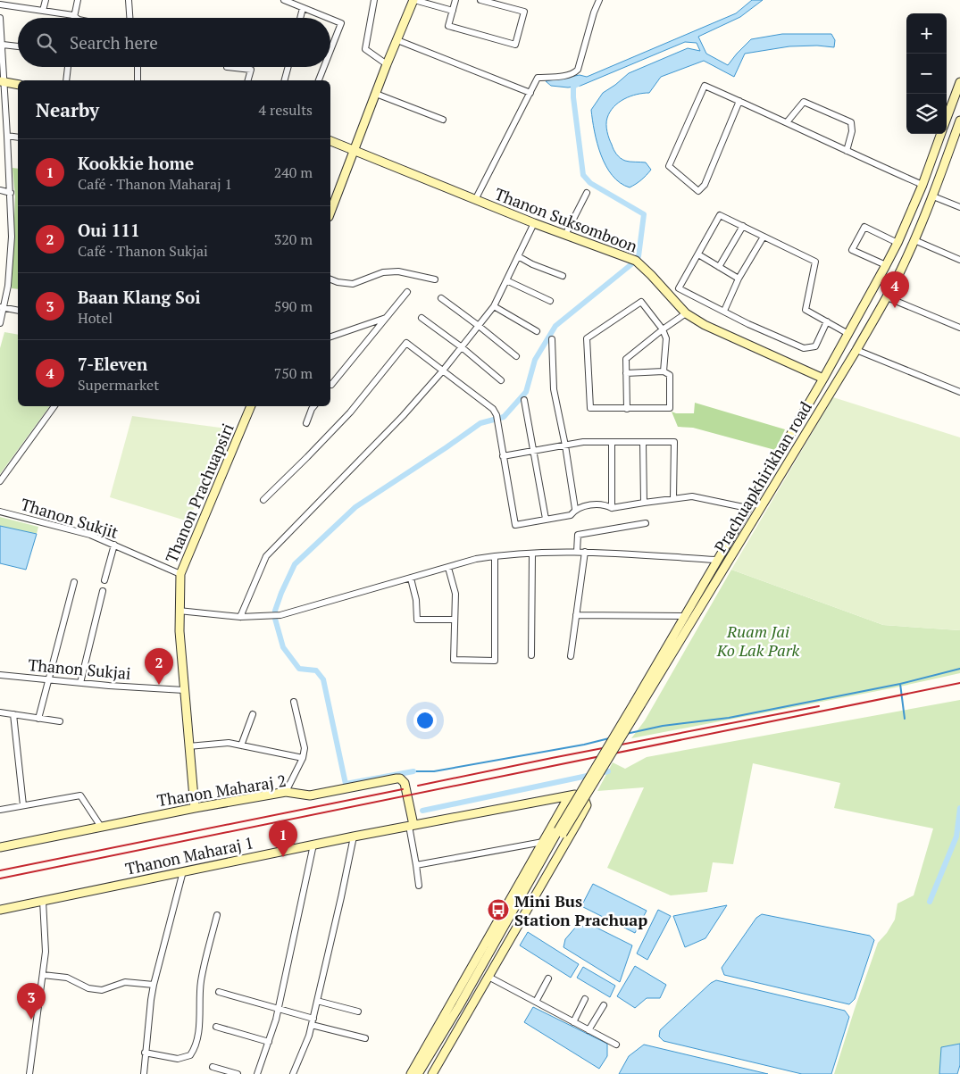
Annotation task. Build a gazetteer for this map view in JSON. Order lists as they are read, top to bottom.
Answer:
{
  "streets": {
    "main road": [
      "Thanon Suksomboon",
      "Prachuapkhirikhan road",
      "Thanon Prachuapsiri",
      "Thanon Maharaj 2",
      "Thanon Maharaj 1"
    ],
    "street": ["Thanon Sukjit", "Thanon Sukjai"]
  },
  "crossings": [
    ["Thanon Suksomboon", "Prachuapkhirikhan road"],
    ["Thanon Prachuapsiri", "Thanon Sukjit"],
    ["Thanon Prachuapsiri", "Thanon Sukjai"],
    ["Thanon Prachuapsiri", "Thanon Maharaj 2"],
    ["Thanon Maharaj 2", "Thanon Maharaj 1"]
  ],
  "parks": ["Ruam Jai Ko Lak Park"],
  "places": {
    "bus stop": ["Mini Bus Station Prachuap"]
  },
  "page": {
    "map_buttons": ["+", "−"],
    "search": "Search here",
    "heading": ["Nearby", "4 results"],
    "list": [
      {
        "mark": "1",
        "name": "Kookkie home",
        "note": "Café · Thanon Maharaj 1",
        "value": "240 m"
      },
      {
        "mark": "2",
        "name": "Oui 111",
        "note": "Café · Thanon Sukjai",
        "value": "320 m"
      },
      {
        "mark": "3",
        "name": "Baan Klang Soi",
        "note": "Hotel",
        "value": "590 m"
      },
      {
        "mark": "4",
        "name": "7-Eleven",
        "note": "Supermarket",
        "value": "750 m"
      }
    ],
    "pins": [
      "4",
      "2",
      "1",
      "3"
    ]
  }
}
